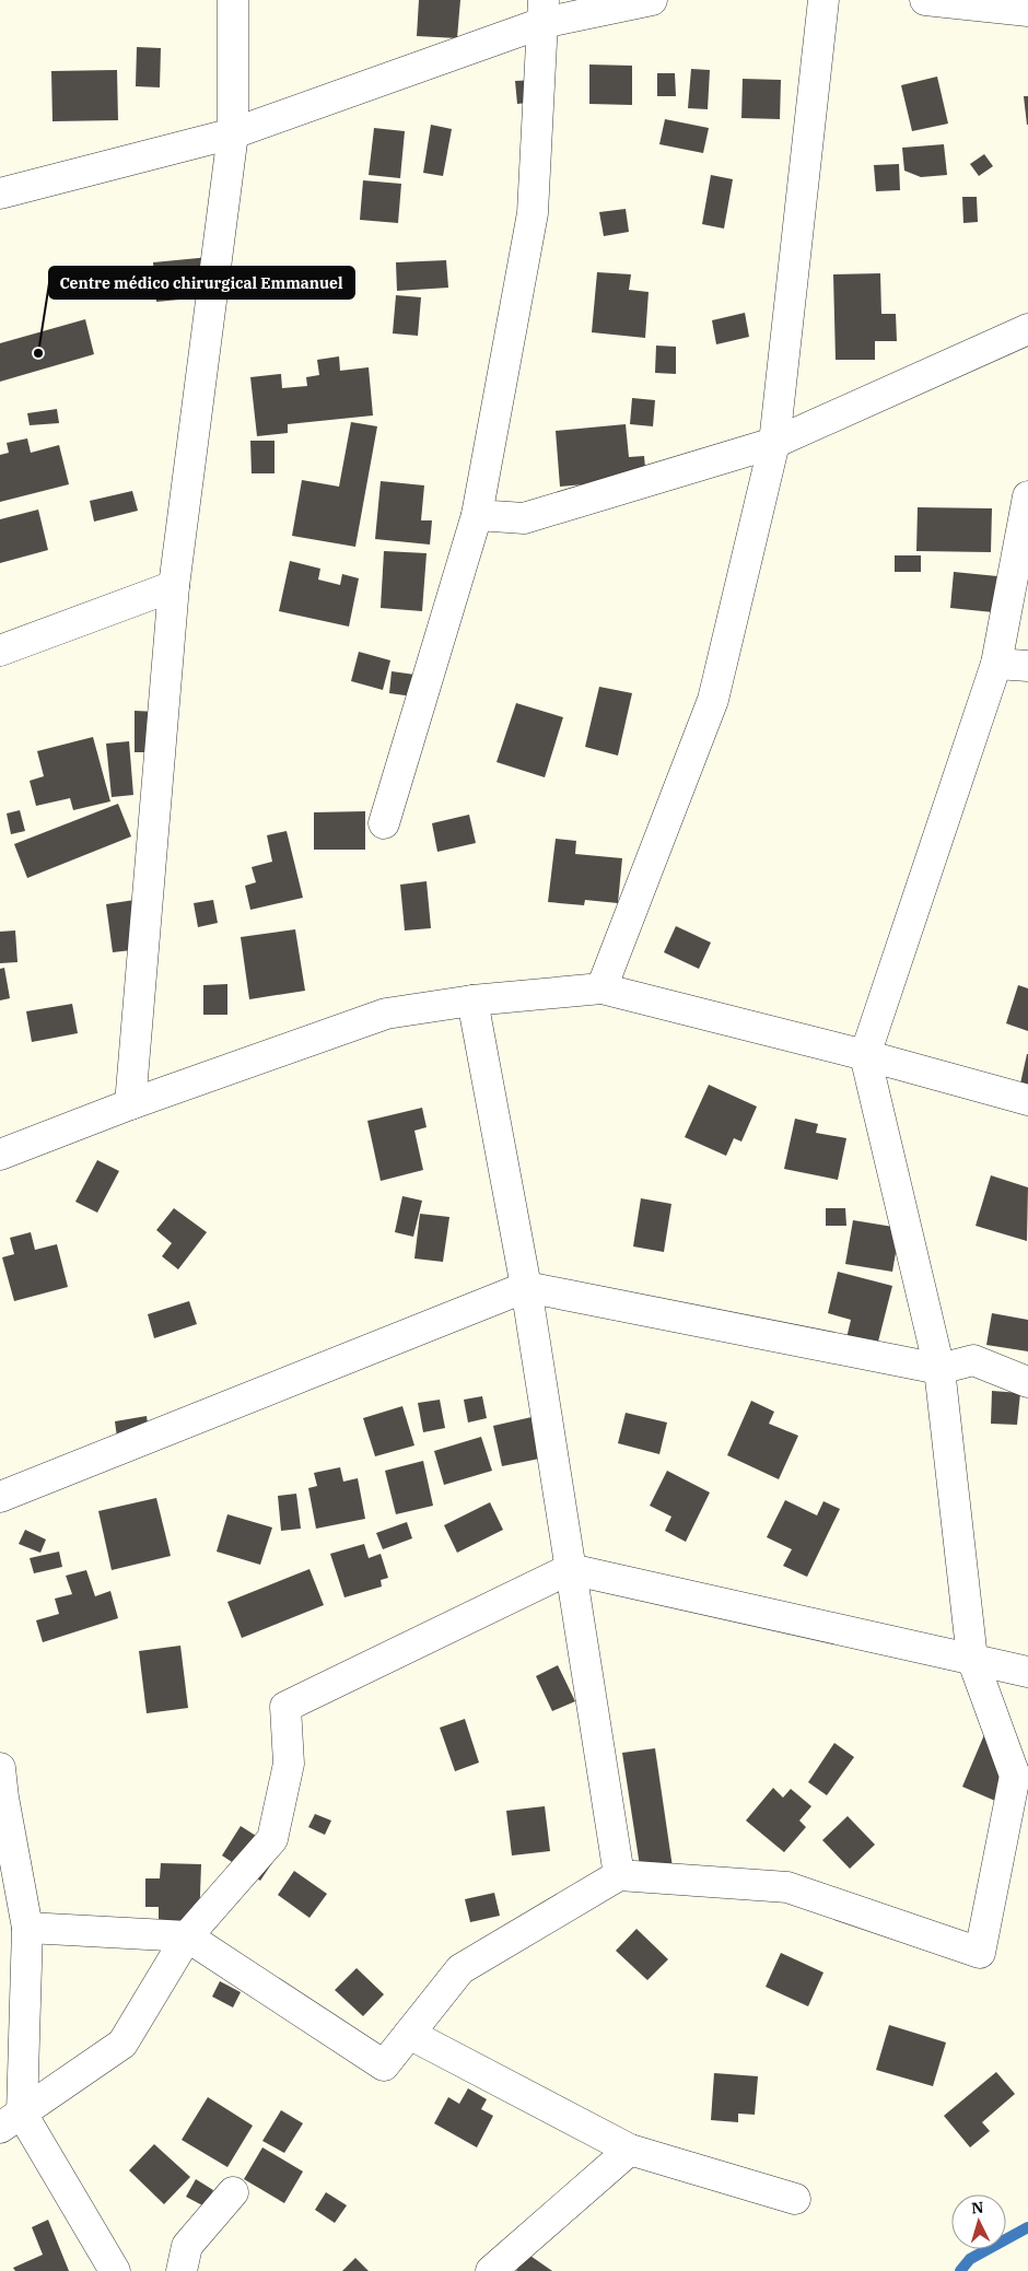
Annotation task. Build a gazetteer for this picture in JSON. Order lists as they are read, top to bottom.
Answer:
{
  "places": ["Centre médico chirurgical Emmanuel"],
  "north": "top"
}
